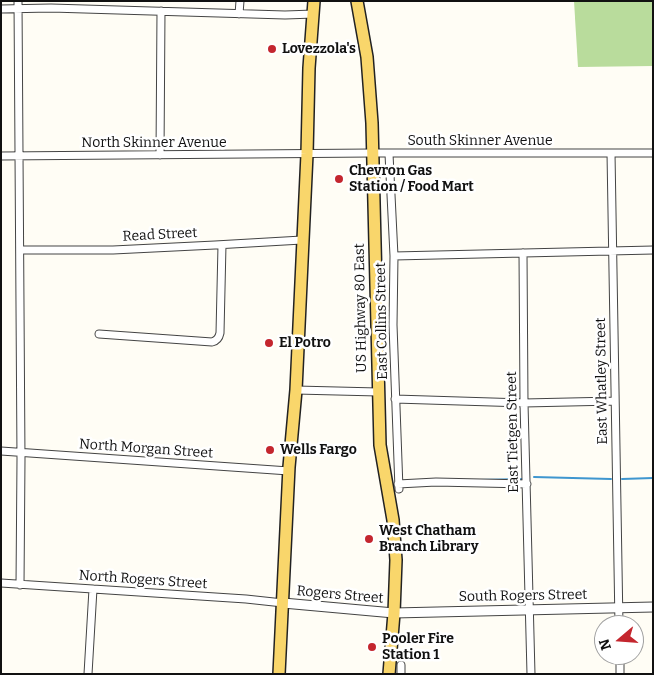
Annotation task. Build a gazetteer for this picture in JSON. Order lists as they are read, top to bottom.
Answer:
{
  "streets": {
    "main road": ["US Highway 80 East"],
    "street": [
      "South Skinner Avenue",
      "North Skinner Avenue",
      "Read Street",
      "East Collins Street",
      "East Whatley Street",
      "East Tietgen Street",
      "North Morgan Street",
      "North Rogers Street",
      "Rogers Street",
      "South Rogers Street"
    ]
  },
  "crossings": [
    ["South Skinner Avenue", "North Skinner Avenue"],
    ["South Skinner Avenue", "US Highway 80 East"],
    ["South Skinner Avenue", "East Collins Street"],
    ["South Skinner Avenue", "East Whatley Street"],
    ["US Highway 80 East", "Rogers Street"],
    ["US Highway 80 East", "South Rogers Street"],
    ["East Collins Street", "East Tietgen Street"],
    ["East Whatley Street", "South Rogers Street"],
    ["East Tietgen Street", "South Rogers Street"],
    ["North Rogers Street", "Rogers Street"],
    ["Rogers Street", "South Rogers Street"]
  ],
  "places": [
    "Lovezzola's",
    "Chevron Gas Station / Food Mart",
    "El Potro",
    "Wells Fargo",
    "West Chatham Branch Library",
    "Pooler Fire Station 1"
  ],
  "north": "left"
}
